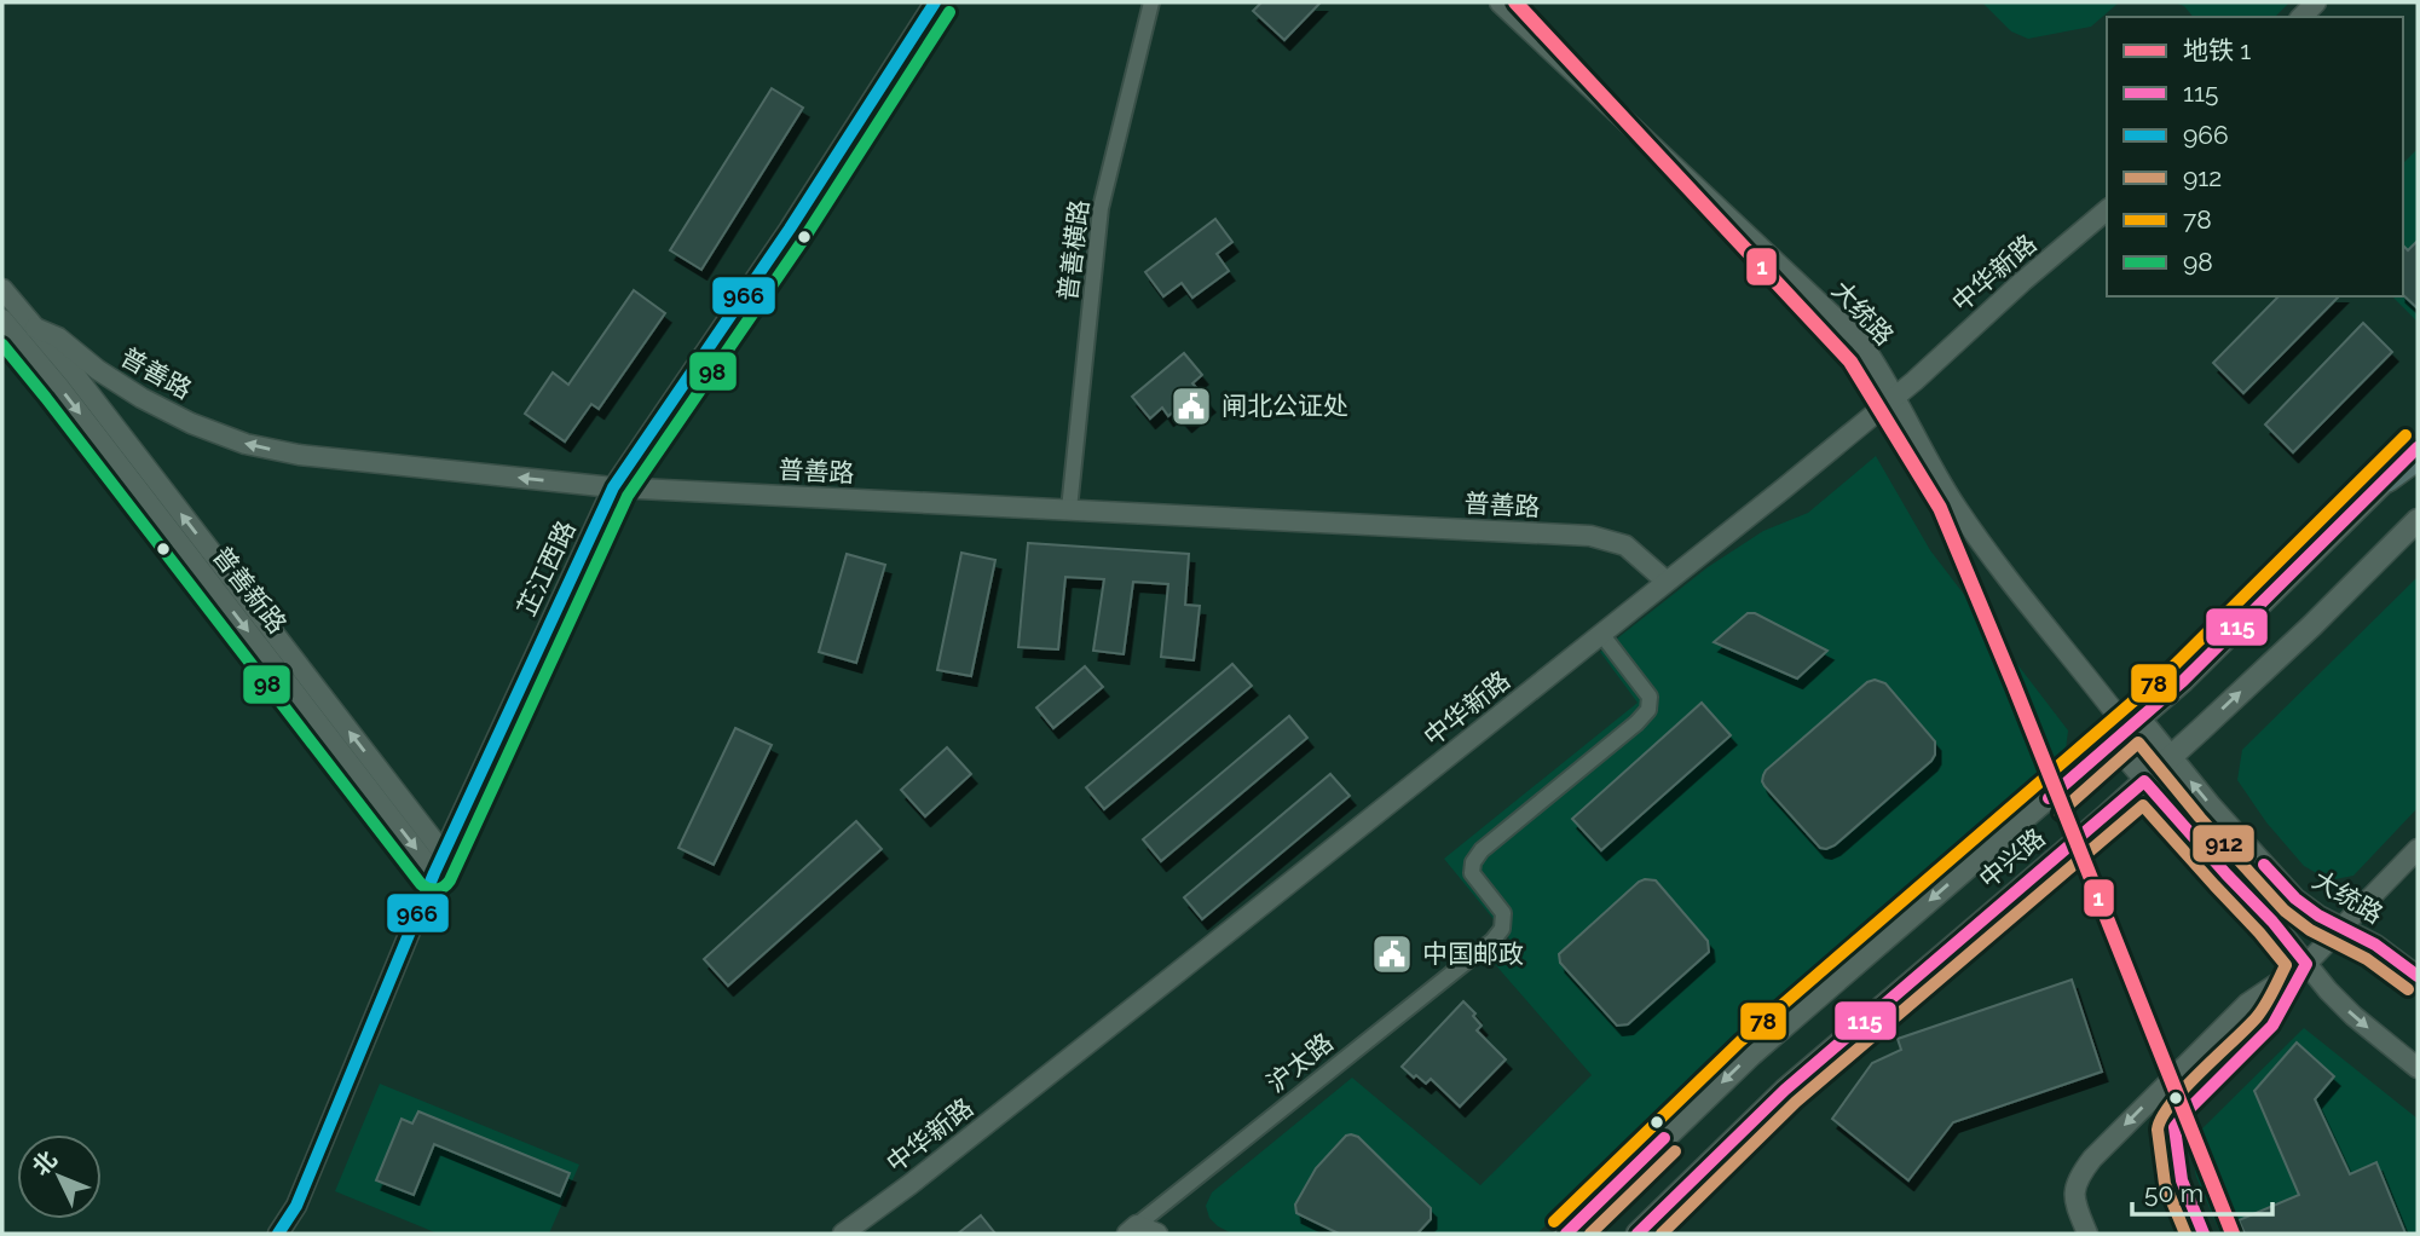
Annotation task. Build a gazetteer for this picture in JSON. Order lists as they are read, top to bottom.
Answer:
{
  "streets": {
    "main road": ["中兴路"],
    "street": [
      "普善横路",
      "中华新路",
      "大统路",
      "普善路",
      "芷江西路",
      "普善新路",
      "沪太路"
    ]
  },
  "crossings": [
    ["普善横路", "普善路"],
    ["中华新路", "大统路"],
    ["中华新路", "普善路"],
    ["中华新路", "沪太路"],
    ["大统路", "中兴路"],
    ["普善路", "芷江西路"],
    ["普善路", "普善新路"],
    ["芷江西路", "普善新路"]
  ],
  "places": {
    "public building": ["闸北公证处", "中国邮政"]
  },
  "lines": [
    "metro line 1",
    "transit line 966",
    "transit line 98",
    "transit line 78",
    "transit line 115",
    "transit line 912"
  ],
  "legend": [
    "地铁 1",
    "115",
    "966",
    "912",
    "78",
    "98"
  ],
  "scale_bar": "50 m",
  "north": "top left"
}
